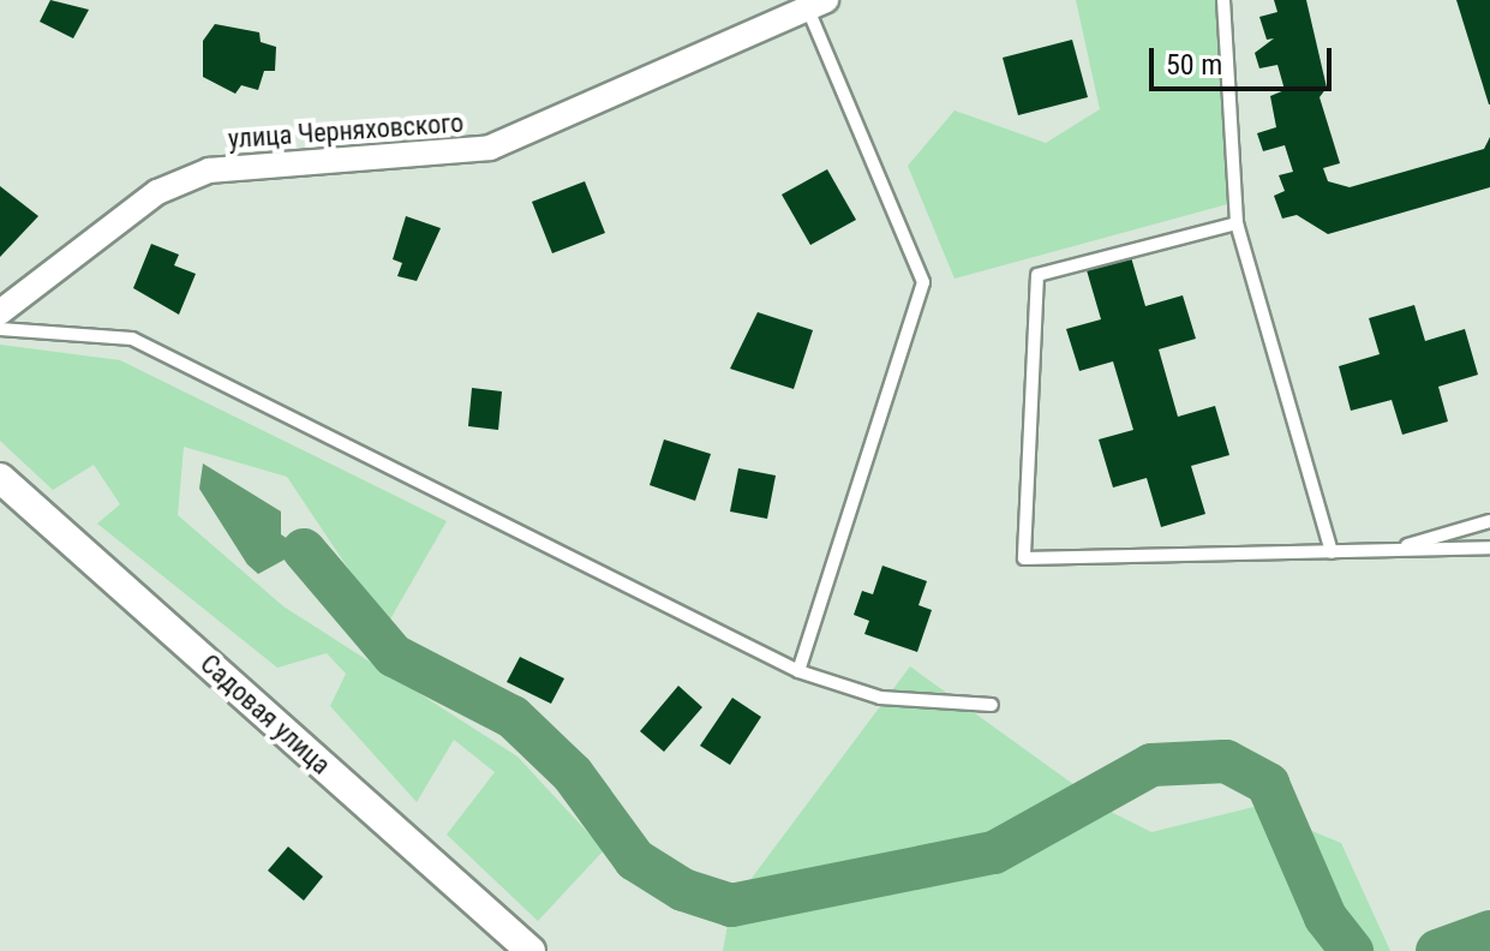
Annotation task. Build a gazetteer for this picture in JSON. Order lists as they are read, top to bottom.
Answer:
{
  "streets": {
    "street": ["улица Черняховского", "Садовая улица"]
  },
  "scale_bar": "50 m"
}
